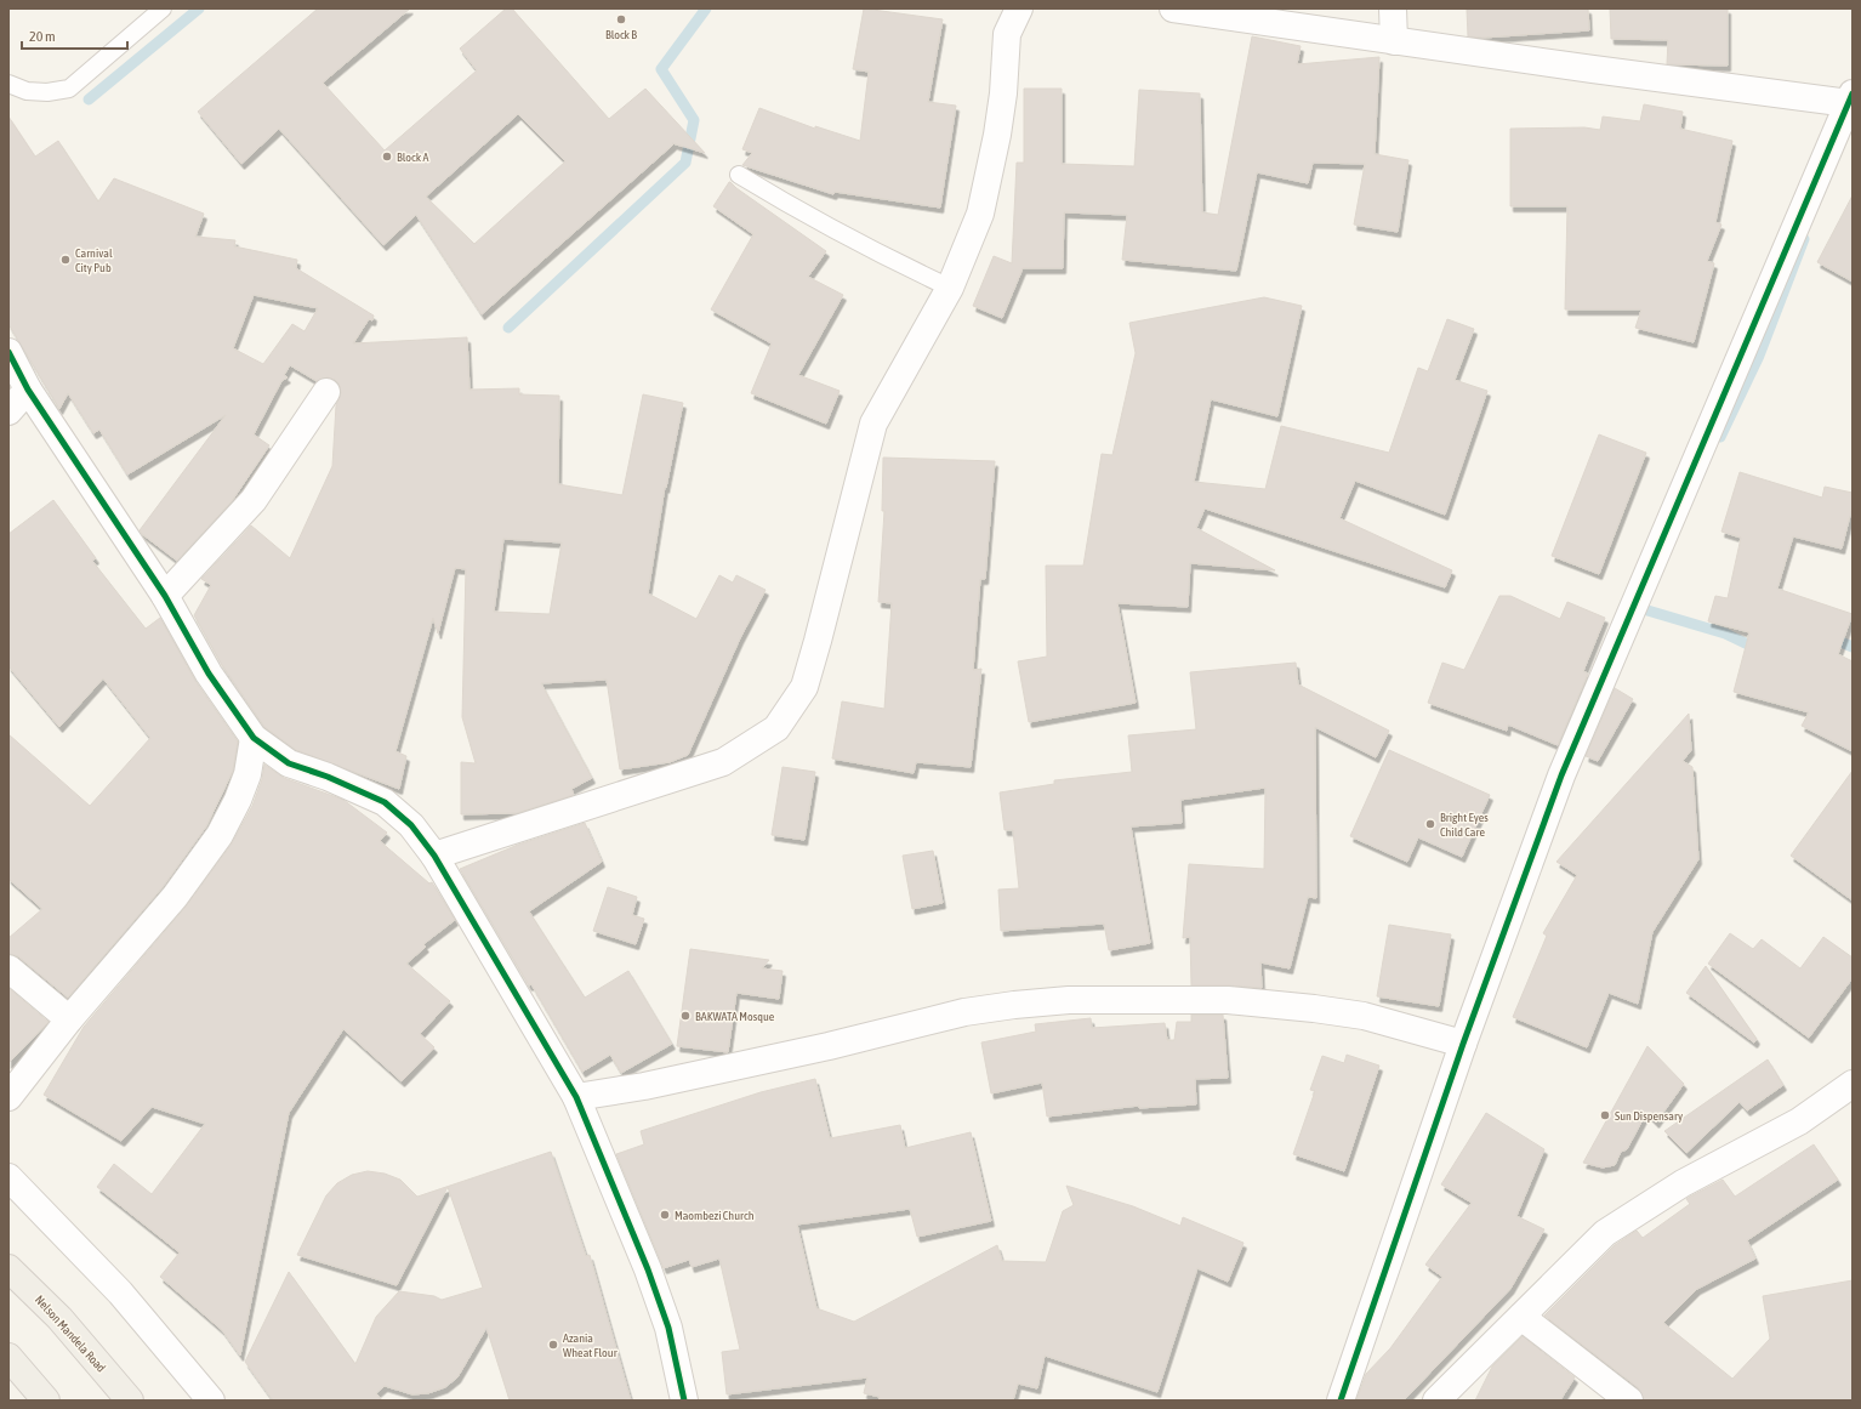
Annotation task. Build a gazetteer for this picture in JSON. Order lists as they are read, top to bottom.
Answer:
{
  "streets": {
    "main road": ["Nelson Mandela Road"]
  },
  "places": [
    "Block B",
    "Block A",
    "Carnival City Pub",
    "Bright Eyes Child Care",
    "BAKWATA Mosque",
    "Sun Dispensary",
    "Maombezi Church",
    "Azania Wheat Flour"
  ],
  "scale_bar": "20 m"
}
